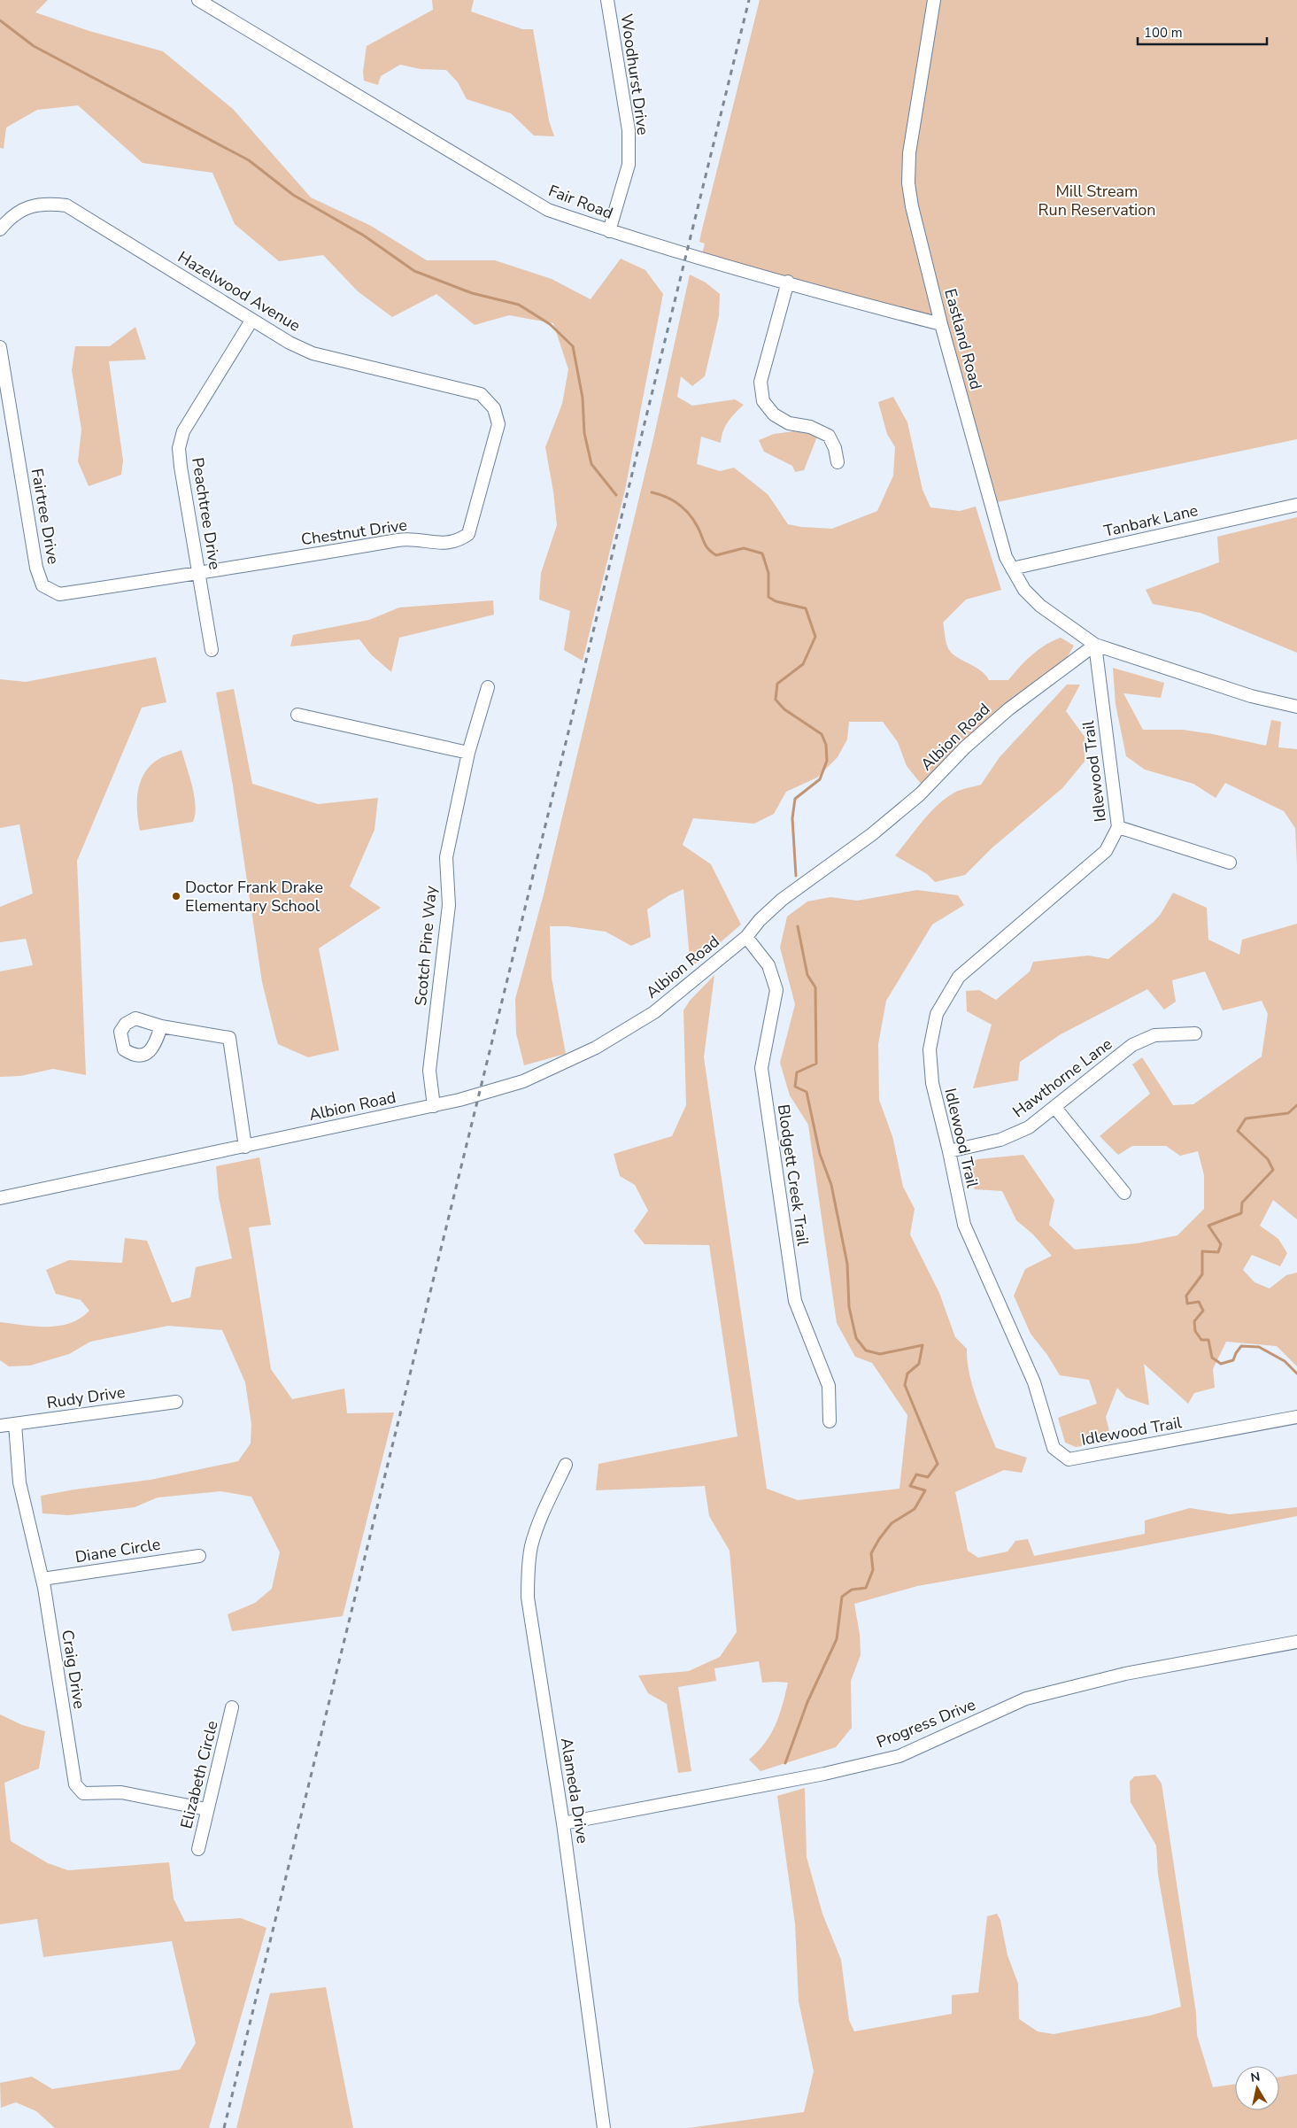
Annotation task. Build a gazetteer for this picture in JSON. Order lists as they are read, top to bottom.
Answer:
{
  "streets": {
    "street": [
      "Woodhurst Drive",
      "Fair Road",
      "Hazelwood Avenue",
      "Eastland Road",
      "Peachtree Drive",
      "Fairtree Drive",
      "Tanbark Lane",
      "Chestnut Drive",
      "Albion Road",
      "Idlewood Trail",
      "Scotch Pine Way",
      "Hawthorne Lane",
      "Blodgett Creek Trail",
      "Rudy Drive",
      "Diane Circle",
      "Craig Drive",
      "Progress Drive",
      "Elizabeth Circle",
      "Alameda Drive"
    ]
  },
  "crossings": [
    ["Woodhurst Drive", "Fair Road"],
    ["Fair Road", "Eastland Road"],
    ["Hazelwood Avenue", "Peachtree Drive"],
    ["Hazelwood Avenue", "Chestnut Drive"],
    ["Eastland Road", "Tanbark Lane"],
    ["Eastland Road", "Albion Road"],
    ["Eastland Road", "Idlewood Trail"],
    ["Peachtree Drive", "Fairtree Drive"],
    ["Peachtree Drive", "Chestnut Drive"],
    ["Fairtree Drive", "Chestnut Drive"],
    ["Albion Road", "Idlewood Trail"],
    ["Albion Road", "Scotch Pine Way"],
    ["Albion Road", "Blodgett Creek Trail"],
    ["Idlewood Trail", "Hawthorne Lane"],
    ["Rudy Drive", "Craig Drive"],
    ["Diane Circle", "Craig Drive"],
    ["Craig Drive", "Elizabeth Circle"],
    ["Progress Drive", "Alameda Drive"]
  ],
  "parks": ["Mill Stream Run Reservation"],
  "places": ["Doctor Frank Drake Elementary School"],
  "scale_bar": "100 m",
  "north": "top"
}
